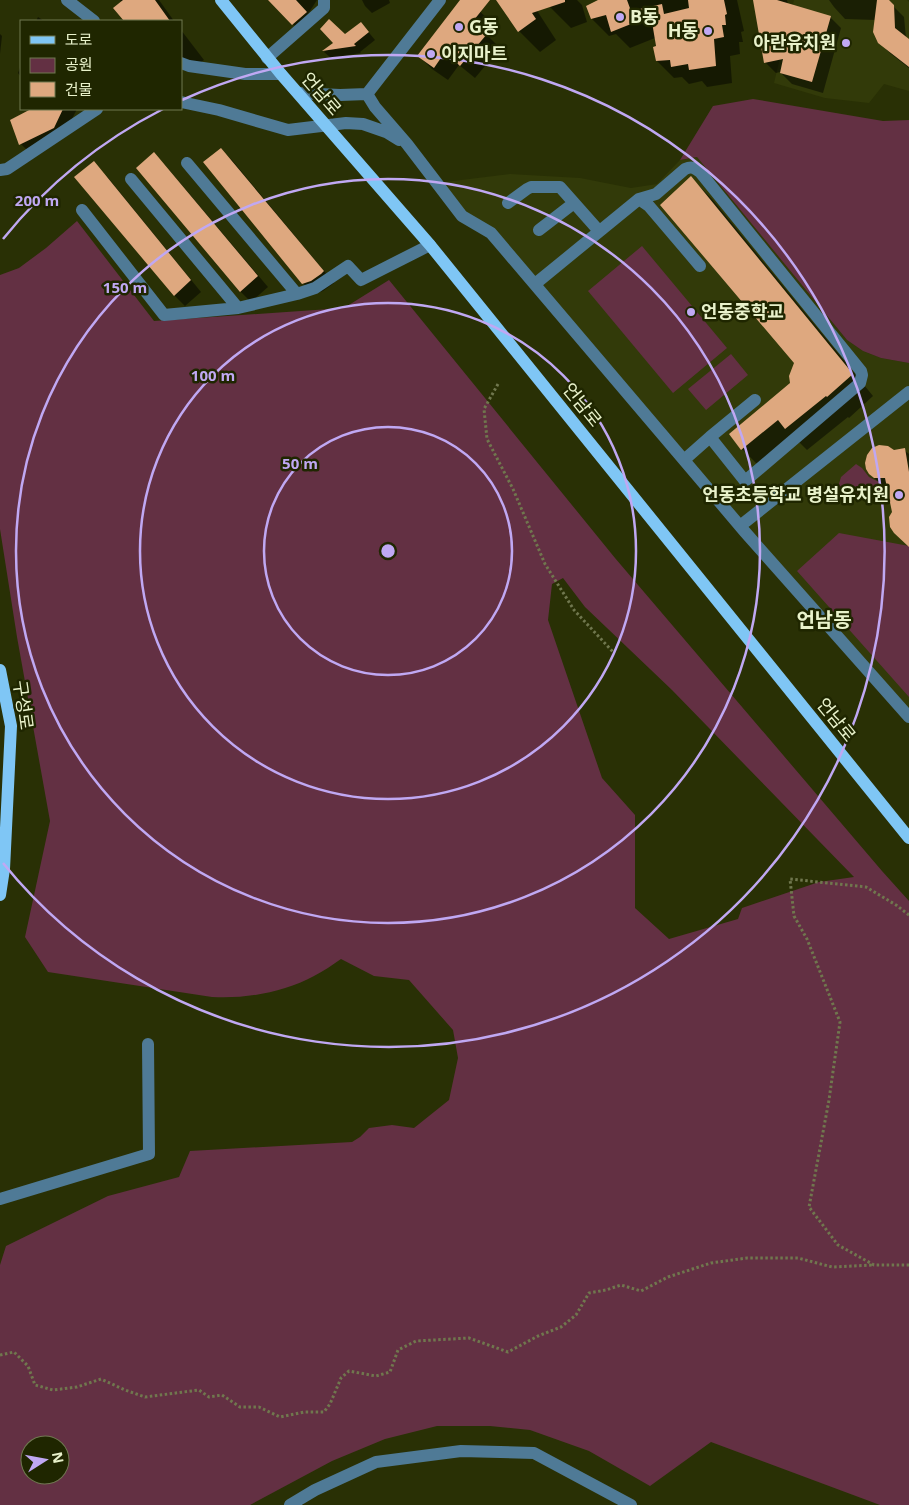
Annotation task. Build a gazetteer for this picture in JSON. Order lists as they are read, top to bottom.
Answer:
{
  "streets": {
    "main road": ["언남로", "구성로"]
  },
  "districts": ["언남동"],
  "places": [
    "B동",
    "G동",
    "H동",
    "아란유치원",
    "이지마트",
    "언동중학교",
    "언동초등학교 병설유치원"
  ],
  "legend": ["도로", "공원", "건물"],
  "north": "right",
  "rings": [
    "200 m",
    "150 m",
    "100 m",
    "50 m"
  ]
}
